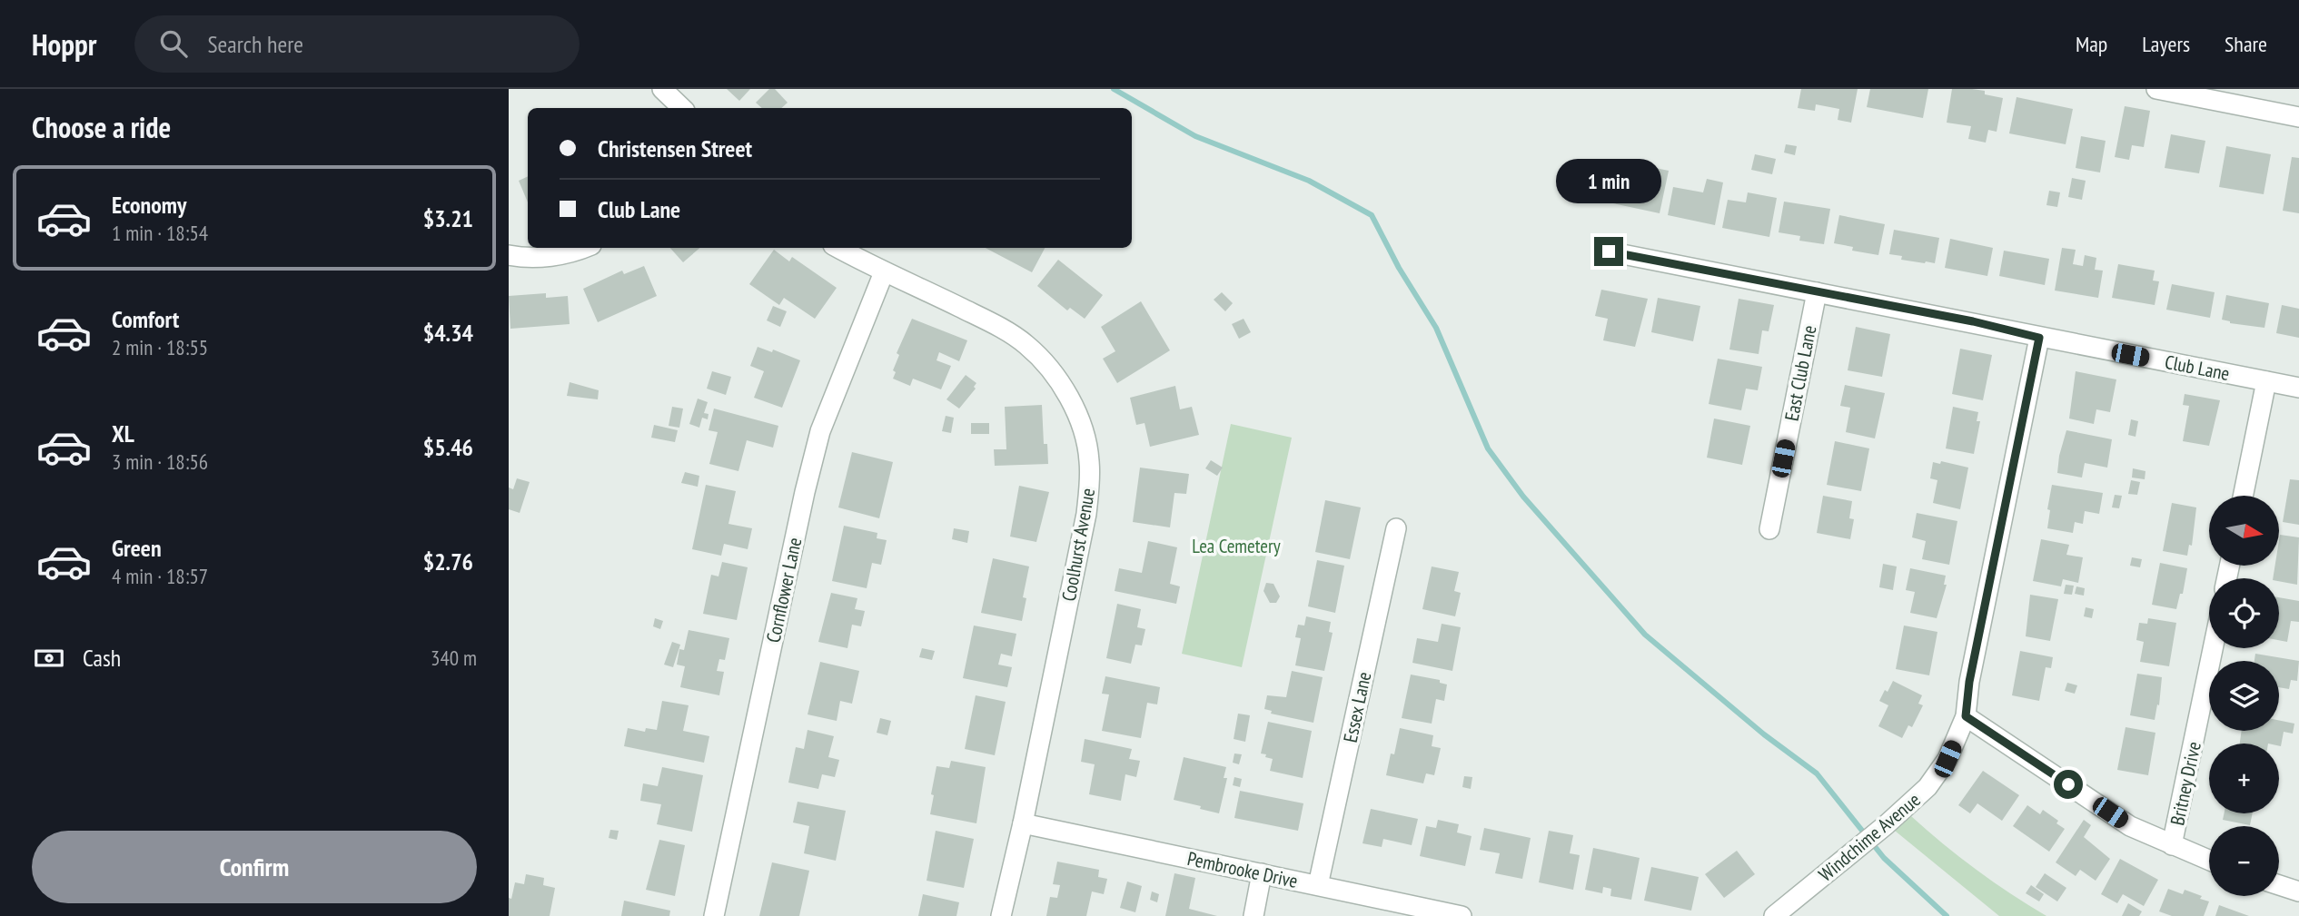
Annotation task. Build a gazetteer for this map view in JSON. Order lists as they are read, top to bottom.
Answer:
{
  "streets": {
    "street": [
      "Club Lane",
      "East Club Lane",
      "Coolhurst Avenue",
      "Cornflower Lane",
      "Essex Lane",
      "Britney Drive",
      "Windchime Avenue",
      "Pembrooke Drive"
    ]
  },
  "crossings": [
    ["Club Lane", "East Club Lane"],
    ["Club Lane", "Windchime Avenue"],
    ["Coolhurst Avenue", "Cornflower Lane"],
    ["Coolhurst Avenue", "Pembrooke Drive"],
    ["Essex Lane", "Pembrooke Drive"]
  ],
  "parks": ["Lea Cemetery"],
  "north": "right",
  "page": {
    "header": "Hoppr",
    "search": "Search here",
    "nav": ["Map", "Layers", "Share"],
    "heading": "Choose a ride",
    "banner": ["Christensen Street", "Club Lane"],
    "bubble": "1 min",
    "list": [
      {
        "name": "Economy",
        "note": "1 min · 18:54",
        "value": "$3.21"
      },
      {
        "name": "Comfort",
        "note": "2 min · 18:55",
        "value": "$4.34"
      },
      {
        "name": "XL",
        "note": "3 min · 18:56",
        "value": "$5.46"
      },
      {
        "name": "Green",
        "note": "4 min · 18:57",
        "value": "$2.76"
      }
    ],
    "map_buttons": ["+", "−"],
    "pay": ["Cash", "340 m"],
    "buttons": "Confirm"
  }
}
